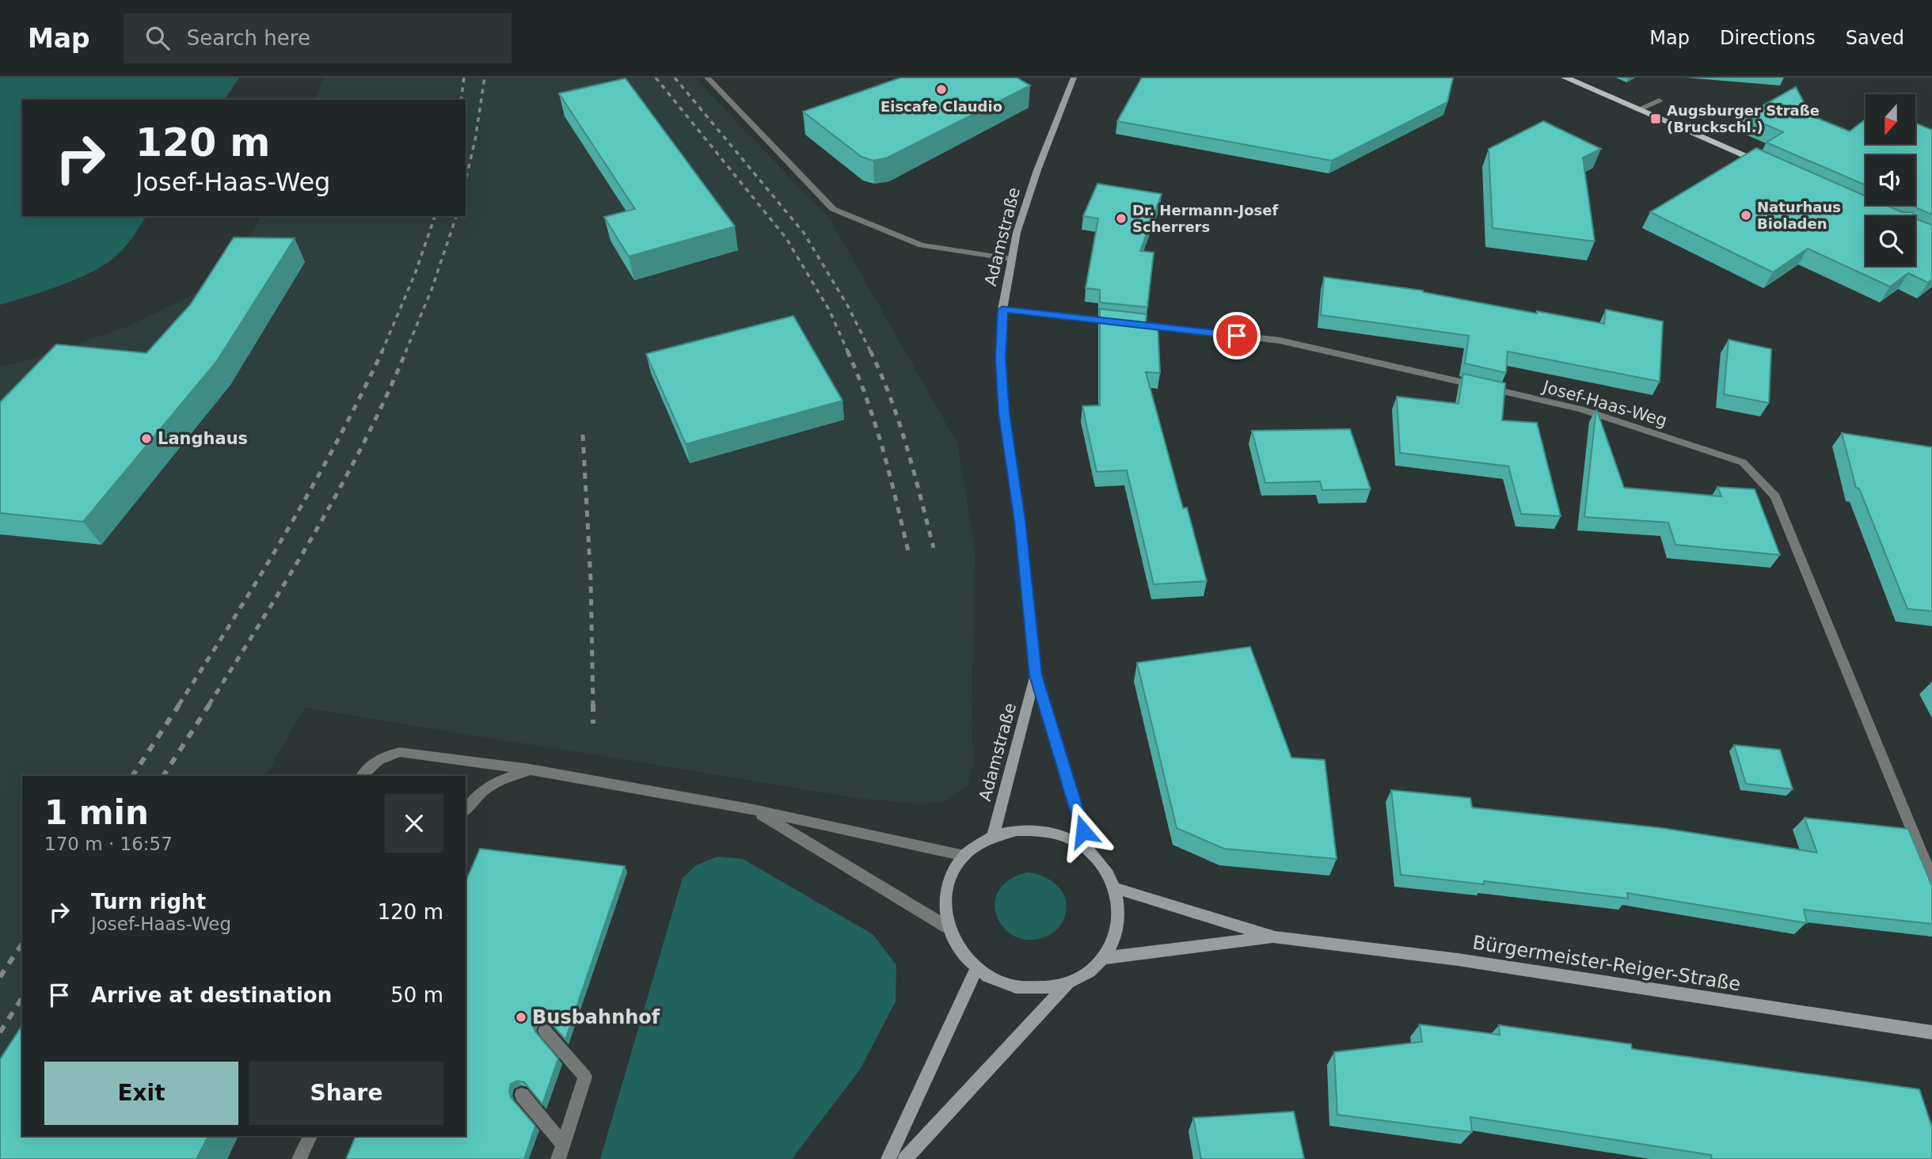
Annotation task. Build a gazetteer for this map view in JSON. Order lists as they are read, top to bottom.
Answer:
{
  "streets": {
    "main road": ["Adamstraße", "Bürgermeister-Reiger-Straße"],
    "street": ["Josef-Haas-Weg"]
  },
  "crossings": [
    ["Adamstraße", "Josef-Haas-Weg"],
    ["Adamstraße", "Bürgermeister-Reiger-Straße"]
  ],
  "places": {
    "other": [
      "Eiscafe Claudio",
      "Naturhaus Bioladen",
      "Dr. Hermann-Josef Scherrers",
      "Langhaus",
      "Busbahnhof"
    ],
    "transit": ["Augsburger Straße (Bruckschl.)"]
  },
  "north": "bottom",
  "page": {
    "header": "Map",
    "search": "Search here",
    "nav": ["Map", "Directions", "Saved"],
    "turn": ["120 m", "Josef-Haas-Weg"],
    "heading": ["1 min", "170 m · 16:57"],
    "list": [
      {
        "name": "Turn right",
        "note": "Josef-Haas-Weg",
        "value": "120 m"
      },
      {
        "name": "Arrive at destination",
        "value": "50 m"
      }
    ],
    "buttons": ["Exit", "Share"]
  }
}
